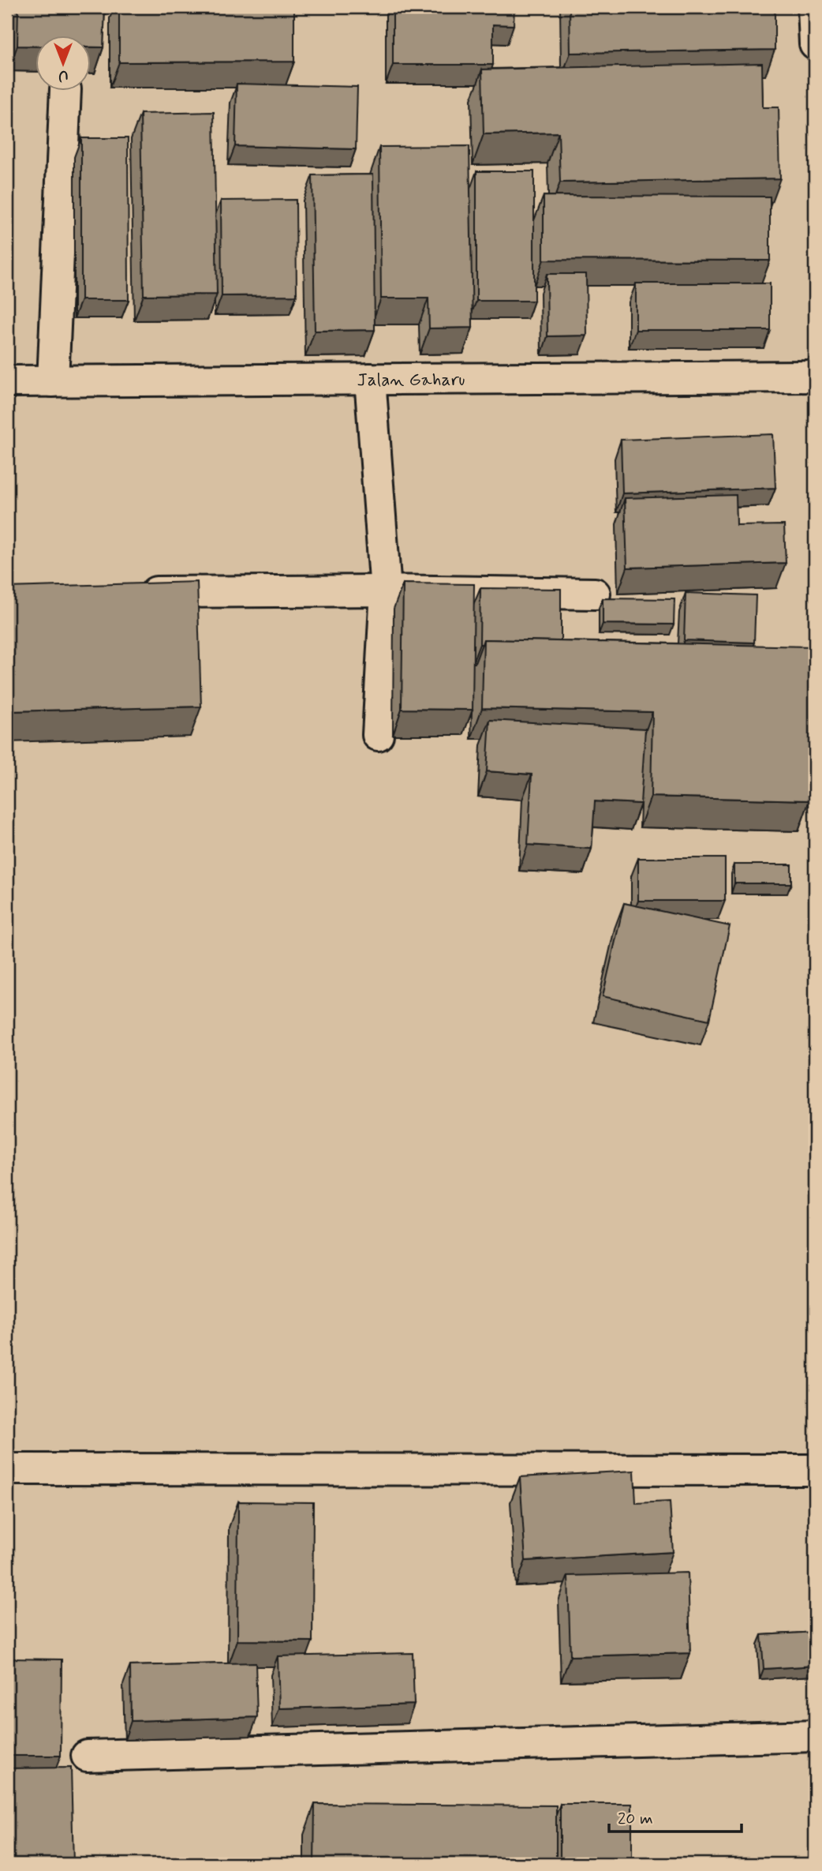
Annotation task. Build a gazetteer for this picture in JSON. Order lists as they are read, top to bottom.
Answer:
{
  "streets": {
    "street": ["Jalan Gaharu"]
  },
  "scale_bar": "20 m",
  "north": "bottom"
}
